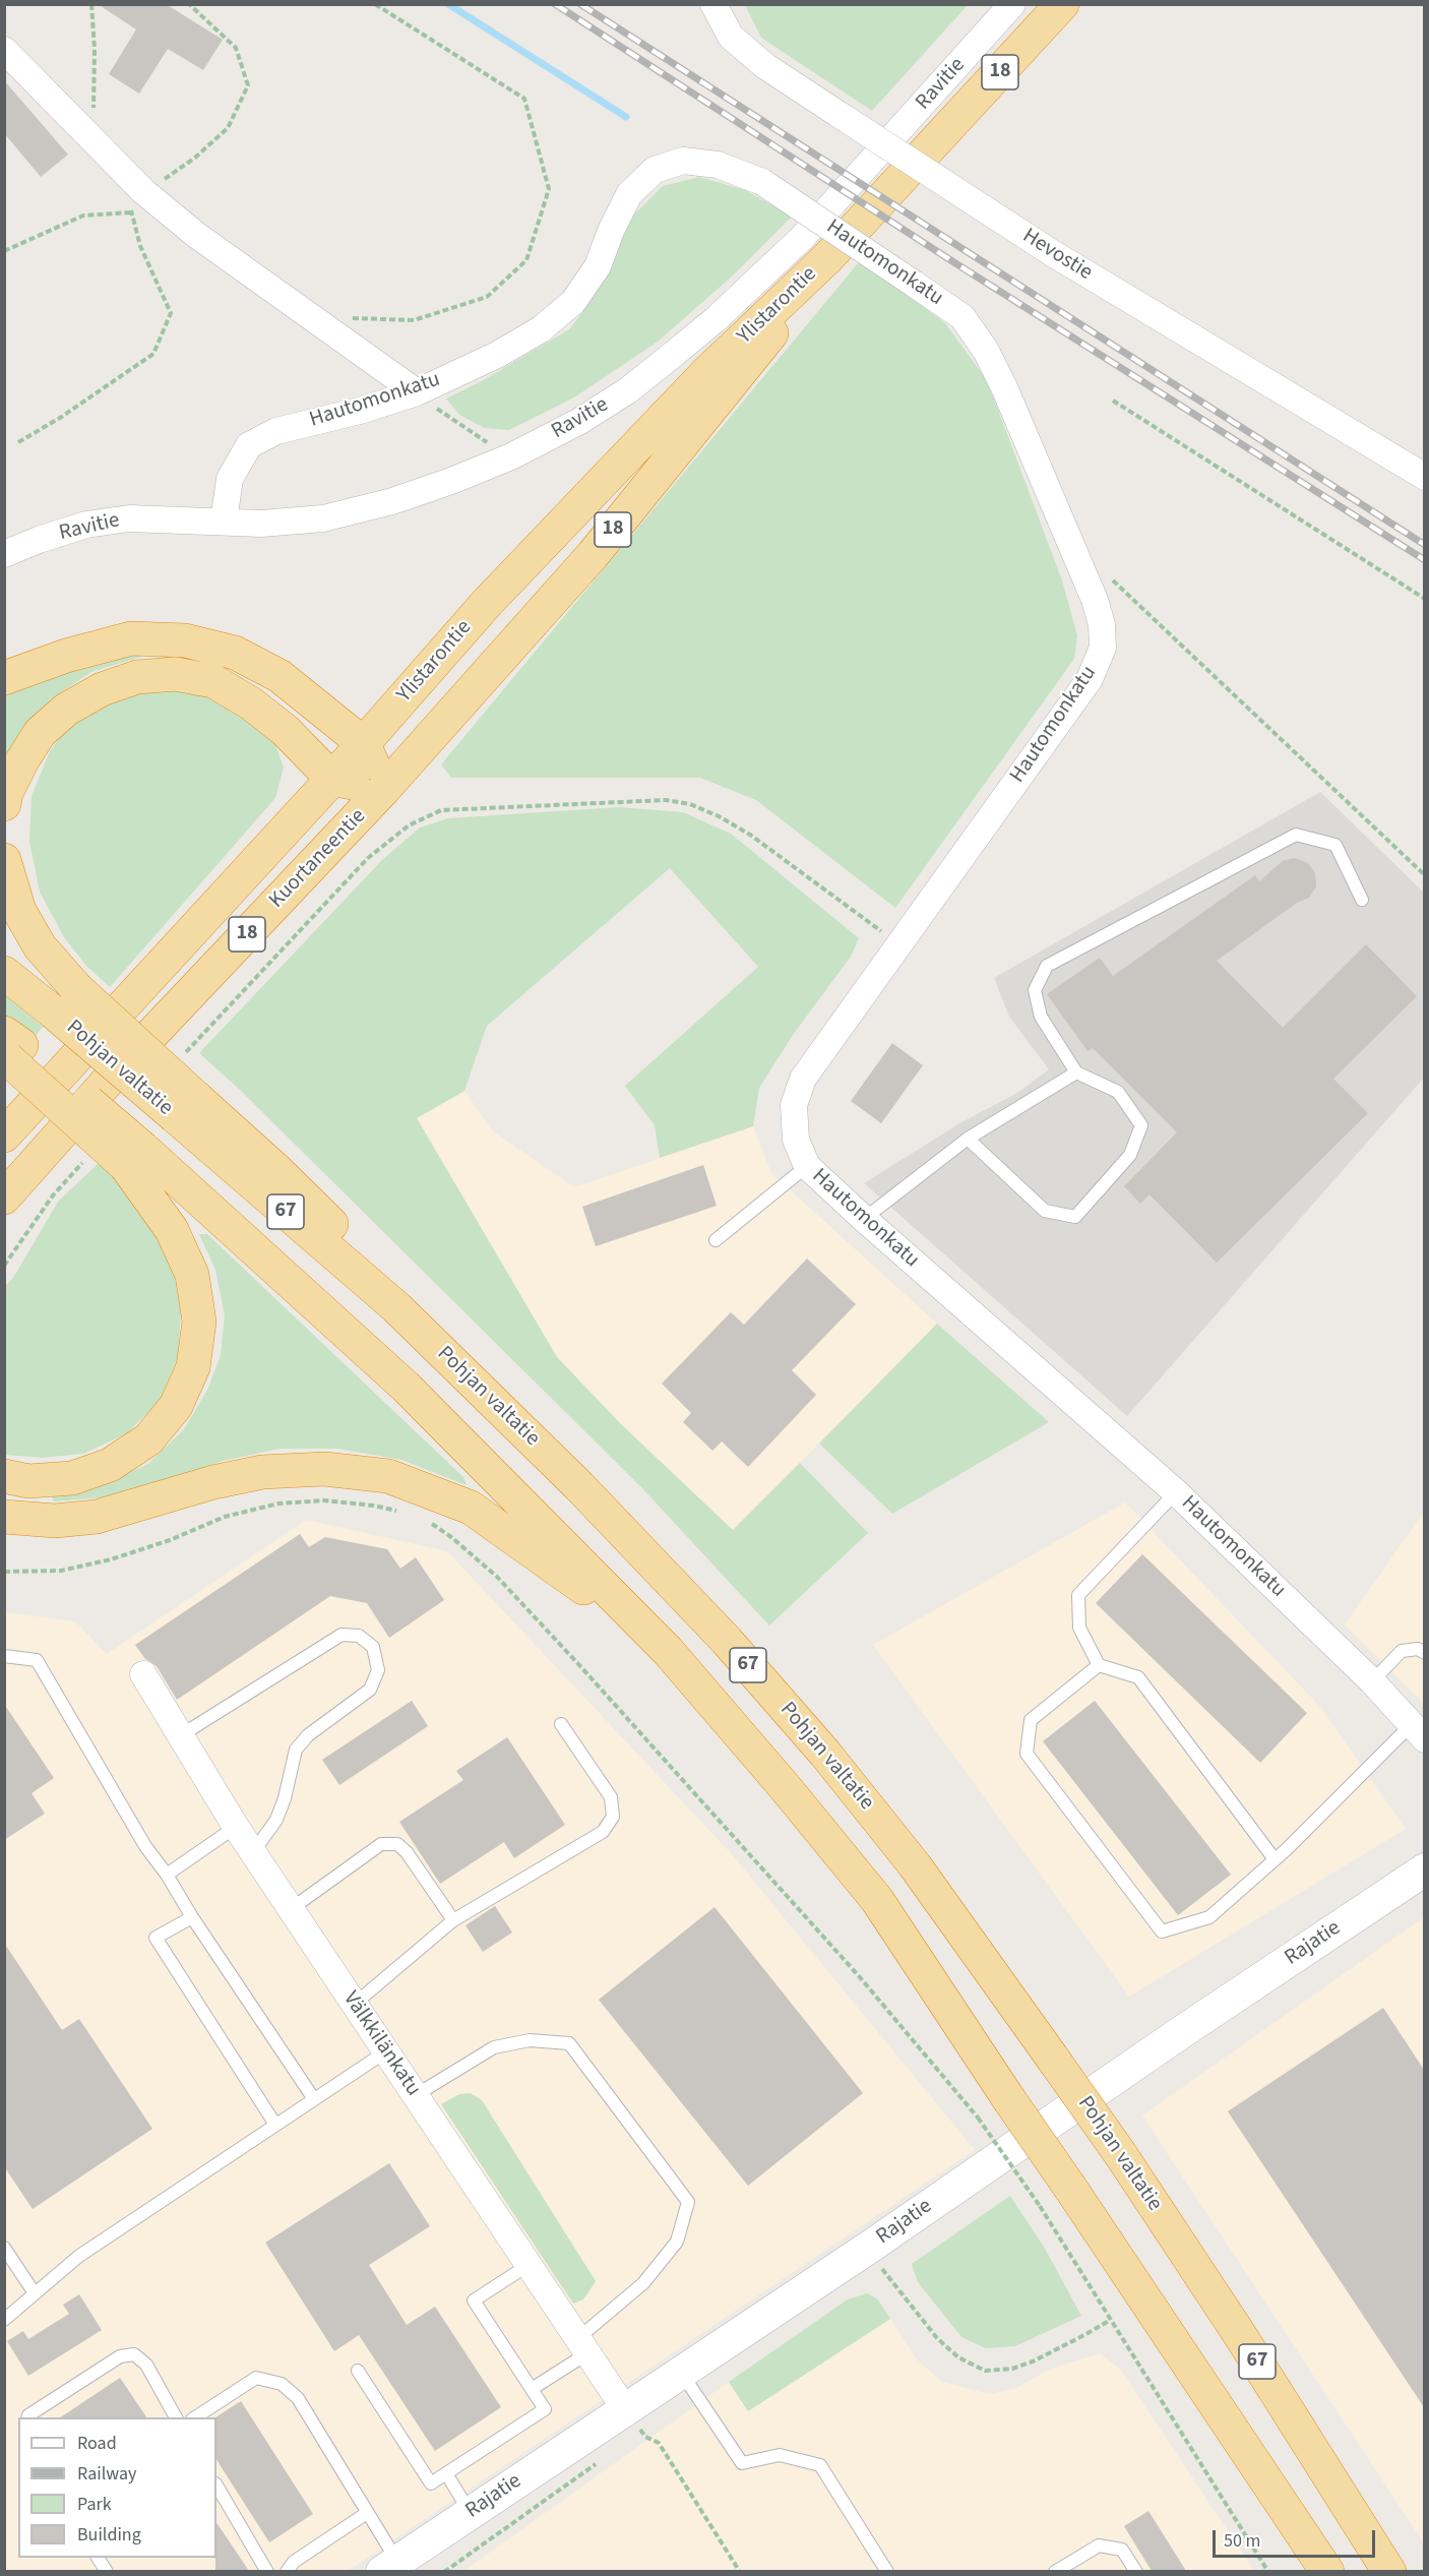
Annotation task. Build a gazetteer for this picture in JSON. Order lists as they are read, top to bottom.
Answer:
{
  "streets": {
    "highway": [
      "18",
      "Ylistarontie",
      "Kuortaneentie",
      "Pohjan valtatie",
      "67"
    ],
    "street": [
      "Ravitie",
      "Hevostie",
      "Hautomonkatu",
      "Rajatie",
      "Välkkilänkatu"
    ]
  },
  "crossings": [
    ["18", "Ylistarontie"],
    ["Ravitie", "Hautomonkatu"],
    ["Ylistarontie", "Kuortaneentie"],
    ["Rajatie", "Välkkilänkatu"]
  ],
  "legend": [
    "Road",
    "Railway",
    "Park",
    "Building"
  ],
  "scale_bar": "50 m"
}
